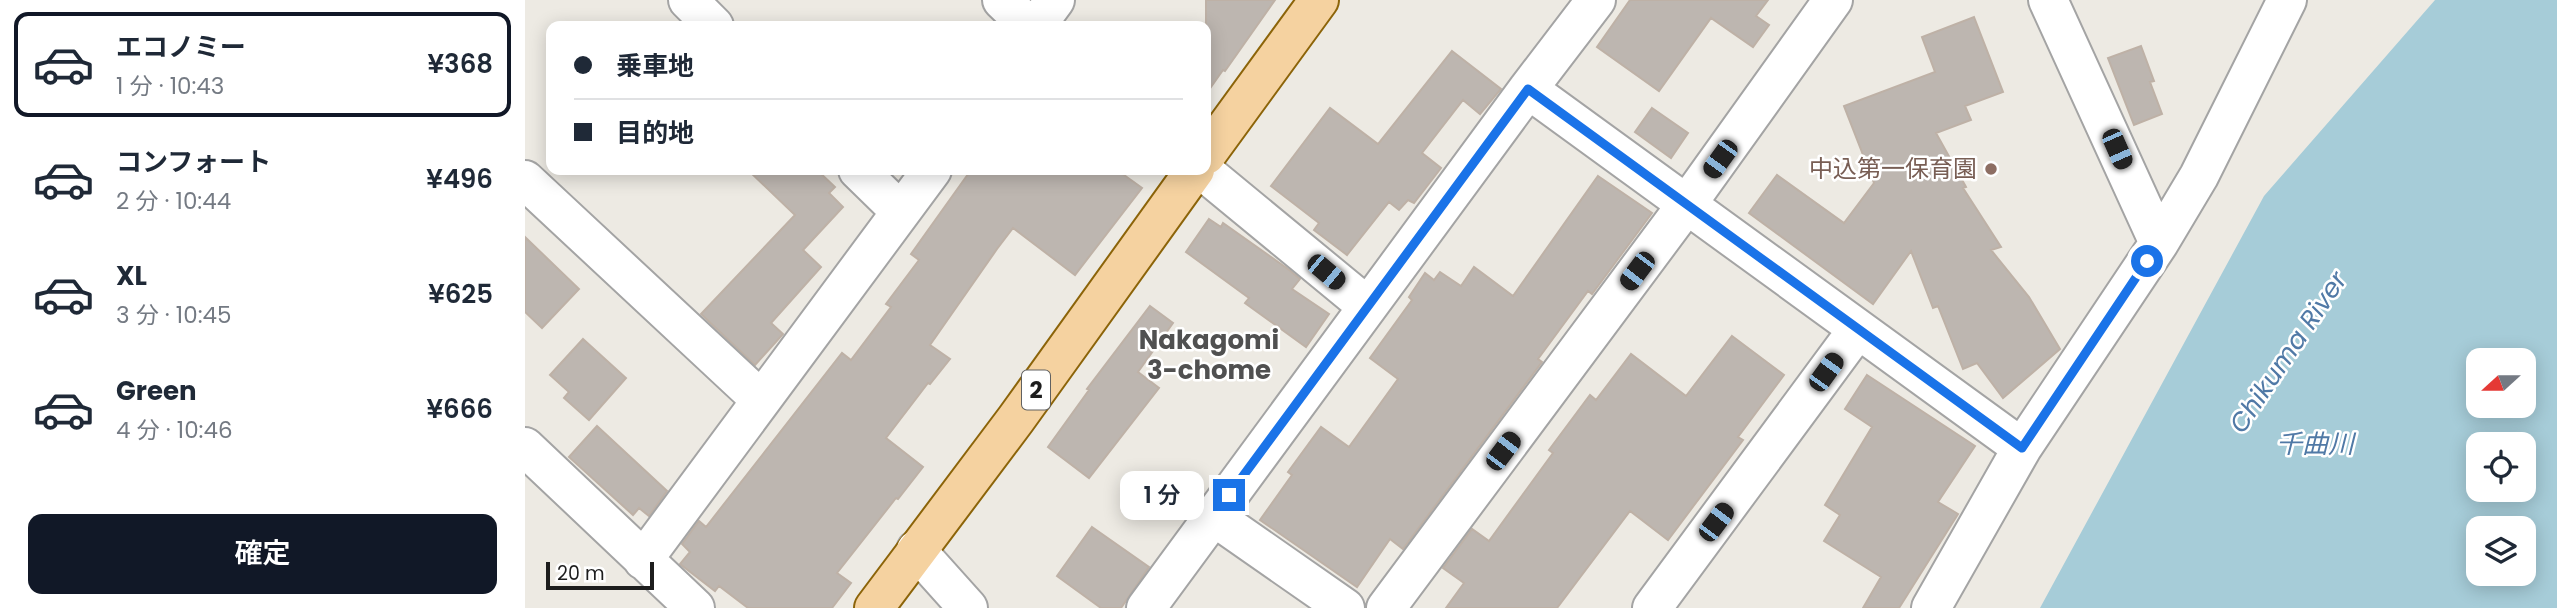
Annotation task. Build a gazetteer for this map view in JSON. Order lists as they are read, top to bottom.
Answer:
{
  "streets": {
    "main road": ["2"]
  },
  "districts": ["Nakagomi 3-chome"],
  "water": ["Chikuma River", "千曲川"],
  "places": ["中込第一保育園"],
  "scale_bar": "20 m",
  "north": "left",
  "page": {
    "list": [
      {
        "name": "エコノミー",
        "note": "1 分 · 10:43",
        "value": "¥368"
      },
      {
        "name": "コンフォート",
        "note": "2 分 · 10:44",
        "value": "¥496"
      },
      {
        "name": "XL",
        "note": "3 分 · 10:45",
        "value": "¥625"
      },
      {
        "name": "Green",
        "note": "4 分 · 10:46",
        "value": "¥666"
      }
    ],
    "banner": ["乗車地", "目的地"],
    "bubble": "1 分",
    "buttons": "確定",
    "scale": "20 m"
  }
}
